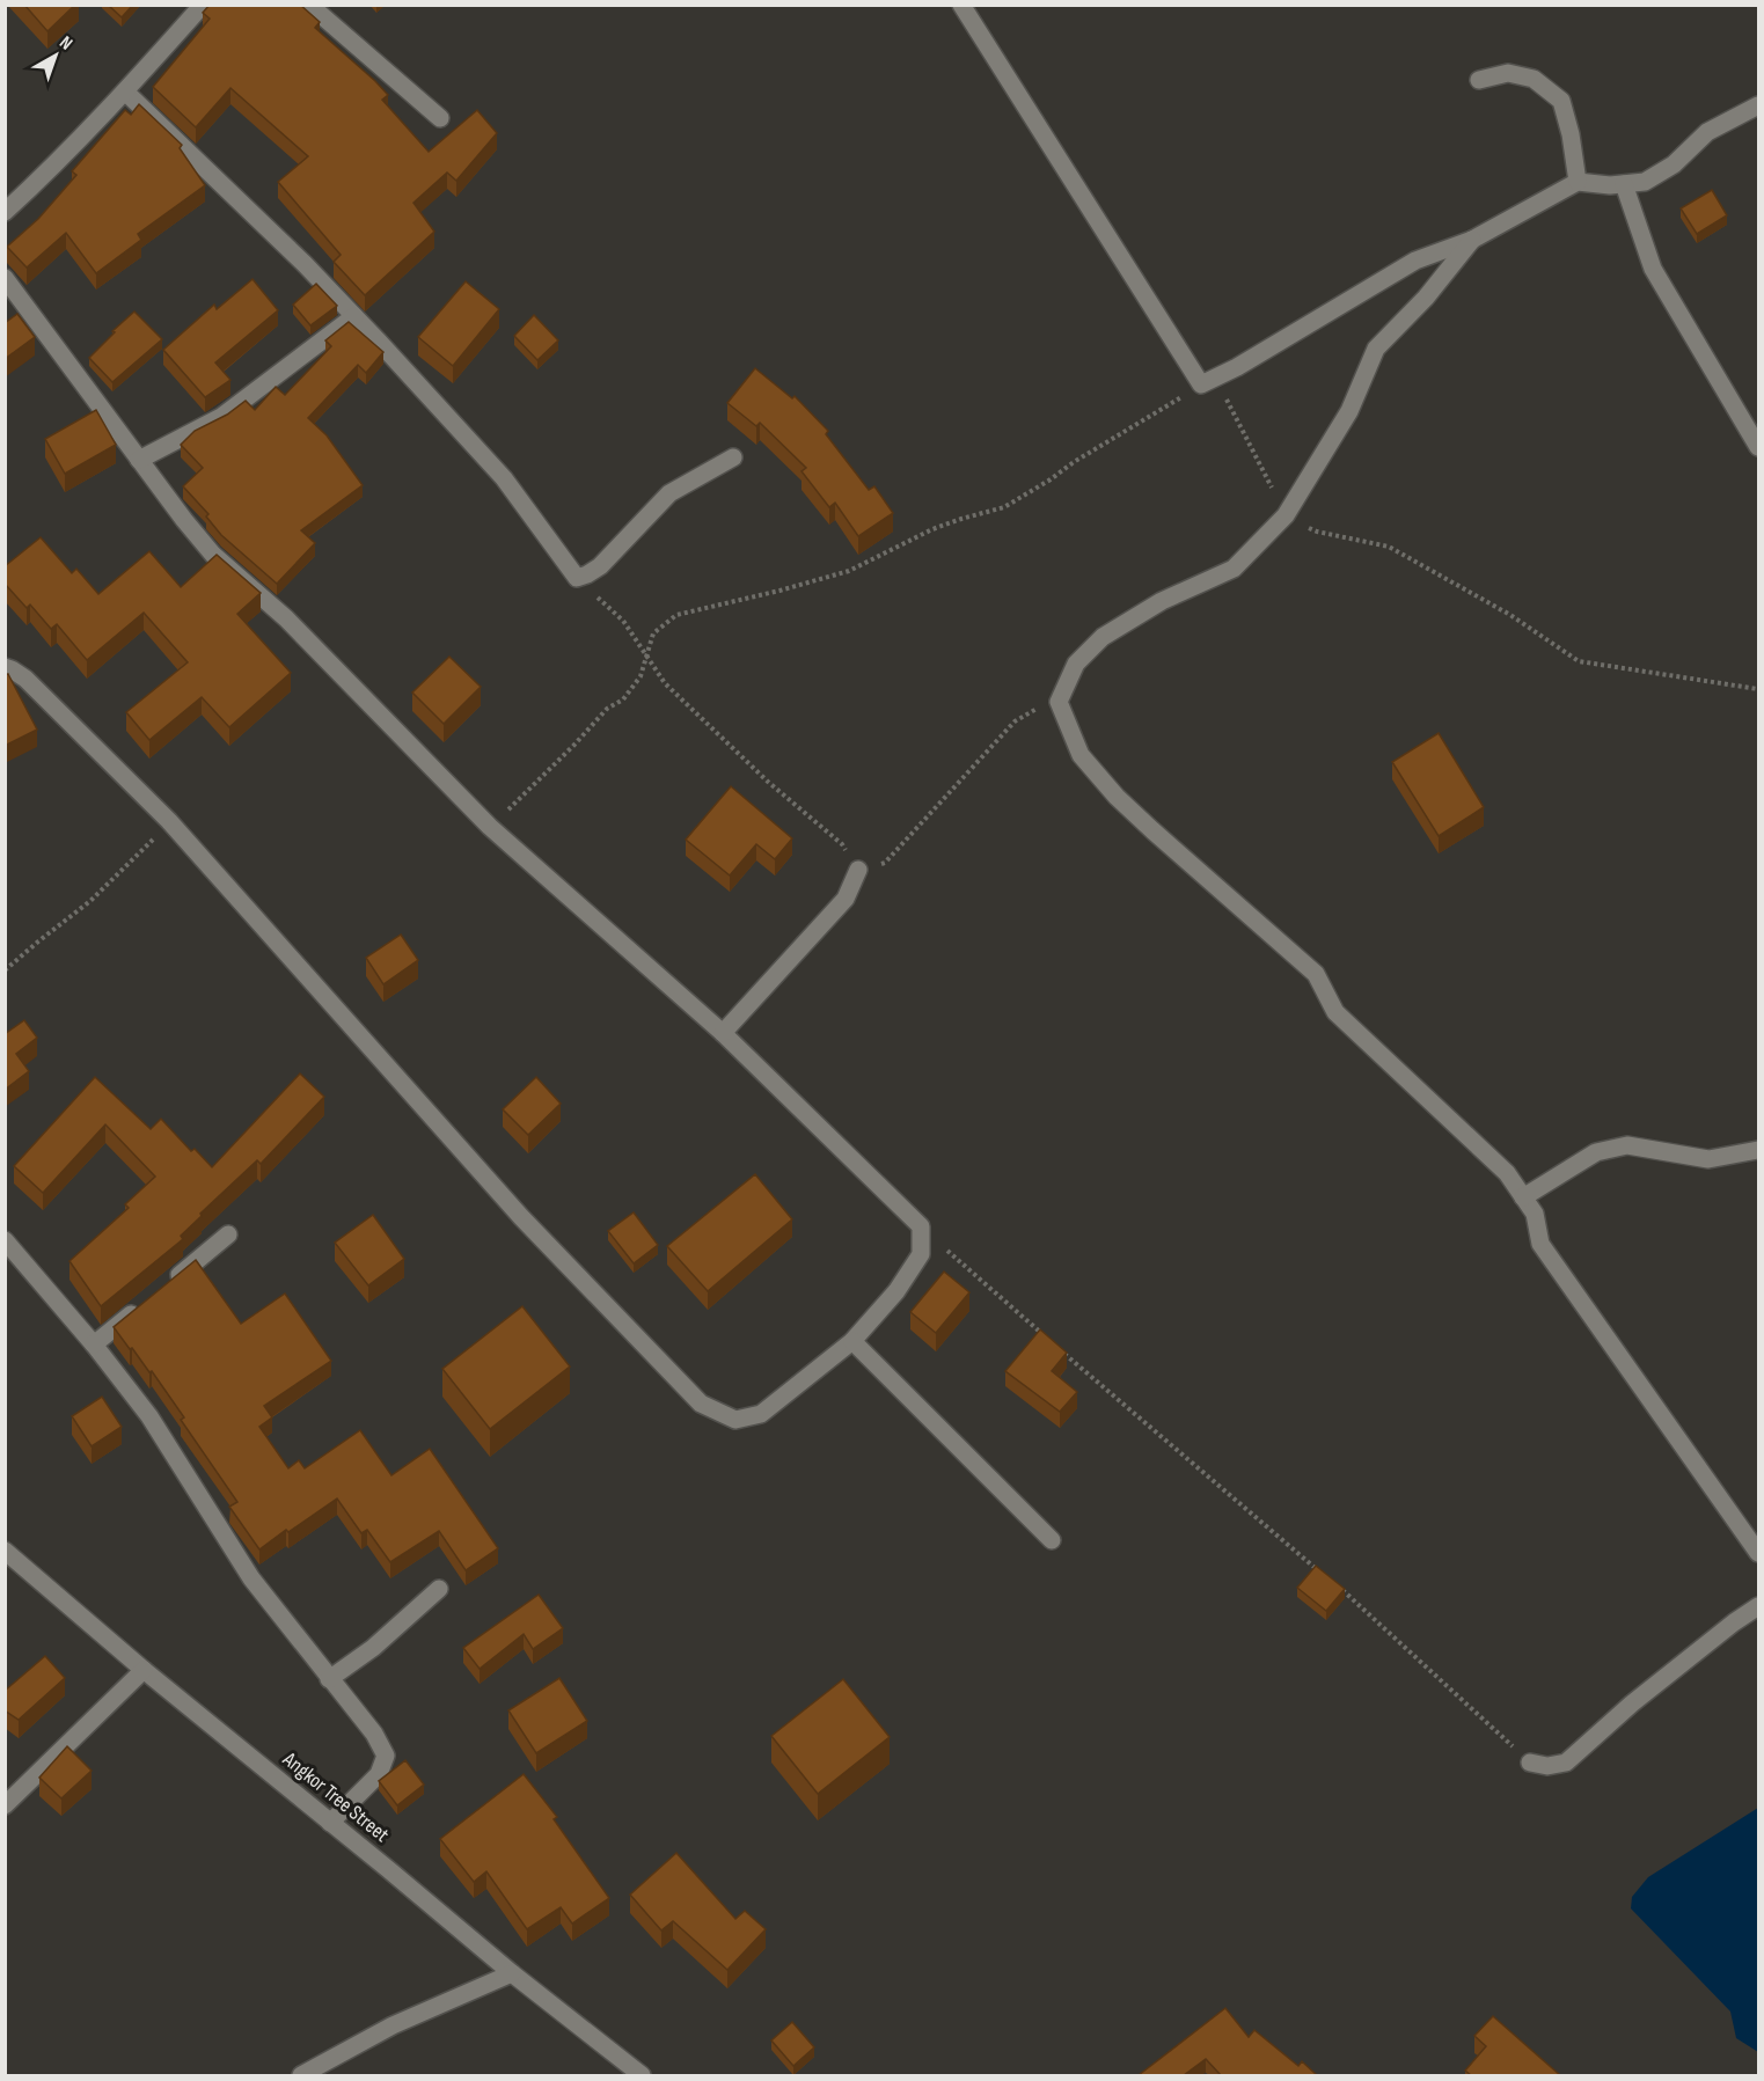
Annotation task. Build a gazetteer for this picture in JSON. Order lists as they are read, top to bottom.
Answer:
{
  "streets": {
    "street": ["Angkor Tree Street"]
  },
  "north": "top right"
}
